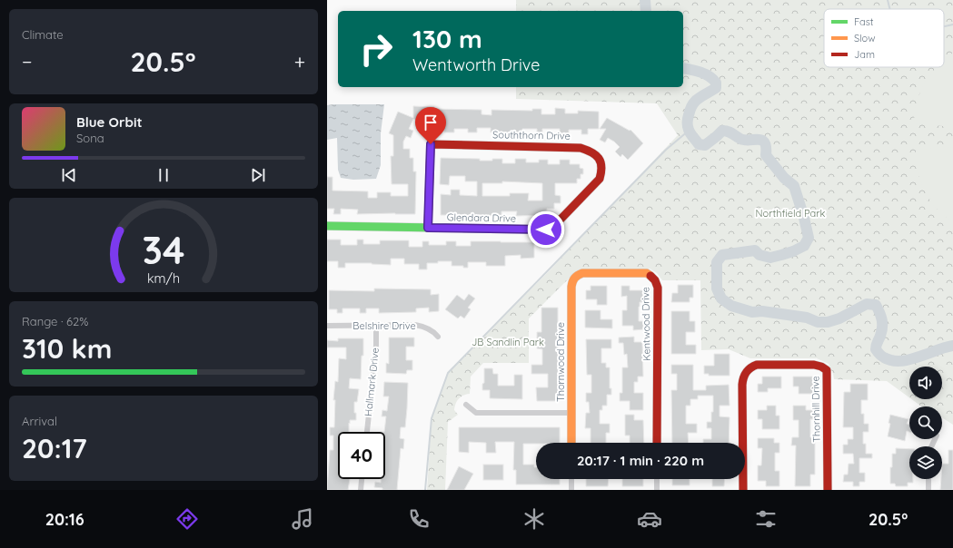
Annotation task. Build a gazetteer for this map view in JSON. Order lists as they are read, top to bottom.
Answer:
{
  "streets": {
    "street": [
      "Souththorn Drive",
      "Glendara Drive",
      "Kentwood Drive",
      "Belshire Drive",
      "Thornwood Drive",
      "Hallmark Drive",
      "Thornhill Drive"
    ]
  },
  "crossings": [
    ["Souththorn Drive", "Glendara Drive"],
    ["Kentwood Drive", "Thornwood Drive"],
    ["Belshire Drive", "Hallmark Drive"]
  ],
  "parks": ["Northfield Park", "JB Sandlin Park"],
  "legend": ["Fast", "Slow", "Jam"],
  "page": {
    "tile": [
      "Climate",
      ["Range · 62%", "310 km"],
      ["Arrival", "20:17"]
    ],
    "turn": ["130 m", "Wentworth Drive"],
    "heat": ["−", "20.5°", "+"],
    "song": ["Blue Orbit", "Sona"],
    "limit": "40",
    "trip": "20:17 · 1 min · 220 m",
    "tabs": ["20:16", "20.5°"],
    "gauge": ["34", "km/h"]
  }
}
